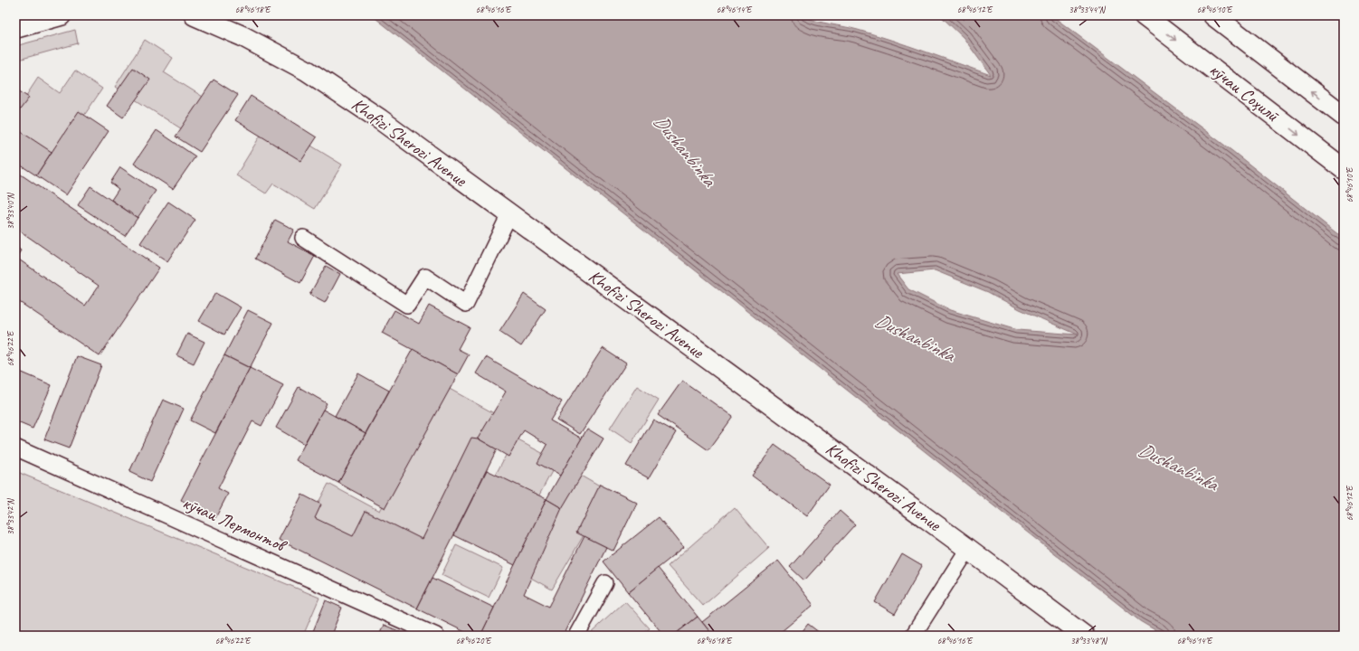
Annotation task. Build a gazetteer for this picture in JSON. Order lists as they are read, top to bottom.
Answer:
{
  "streets": {
    "main road": ["кӯчаи Соҳилӣ", "Khofizi Sherozi Avenue"],
    "lane": ["кӯчаи Лермонтов"]
  },
  "water": ["Dushanbinka"],
  "coordinates": [
    "68°46'18\"E",
    "68°46'16\"E",
    "68°46'14\"E",
    "68°46'12\"E",
    "38°33'44\"N",
    "68°46'10\"E",
    "38°33'40\"N",
    "68°46'22\"E",
    "38°33'42\"N",
    "68°46'20\"E",
    "38°33'48\"N"
  ]
}
